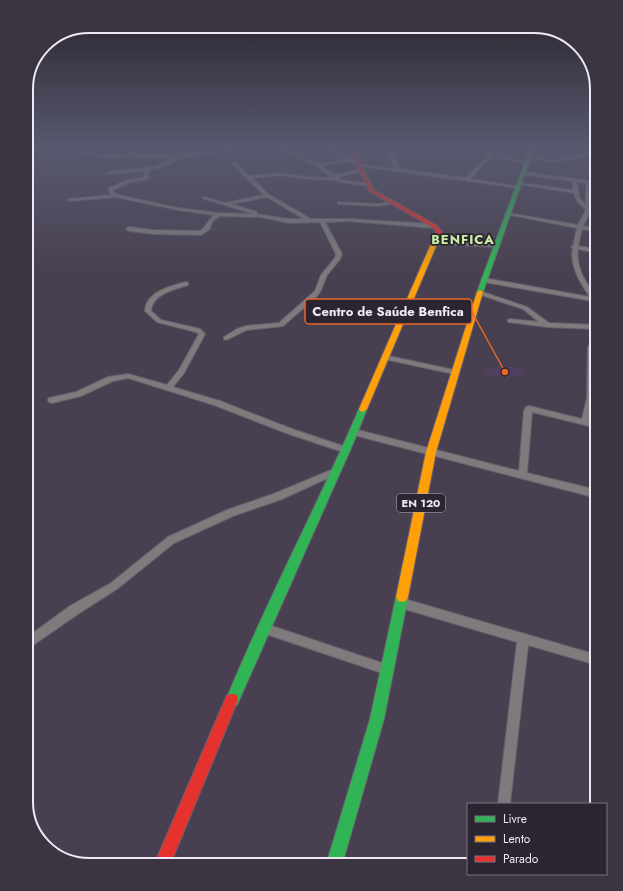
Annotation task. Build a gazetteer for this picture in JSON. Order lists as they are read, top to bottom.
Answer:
{
  "streets": {
    "street": ["EN 120"]
  },
  "districts": ["BENFICA"],
  "places": ["Centro de Saúde Benfica"],
  "legend": ["Livre", "Lento", "Parado"]
}
